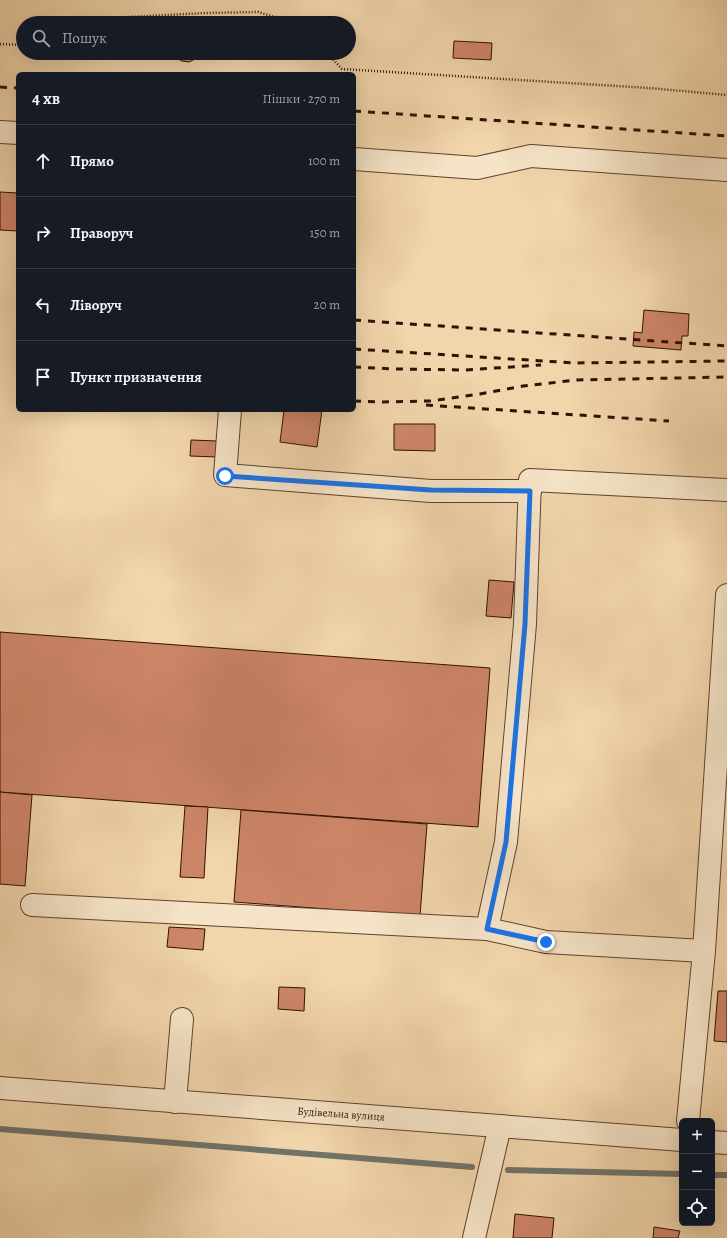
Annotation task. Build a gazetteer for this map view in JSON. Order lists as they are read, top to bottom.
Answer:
{
  "streets": {
    "street": ["Будівельна вулиця"]
  },
  "page": {
    "search": "Пошук",
    "heading": ["4 хв", "Пішки · 270 m"],
    "list": [
      ["Прямо", "100 m"],
      ["Праворуч", "150 m"],
      ["Ліворуч", "20 m"],
      "Пункт призначення"
    ],
    "map_buttons": ["+", "−"]
  }
}
